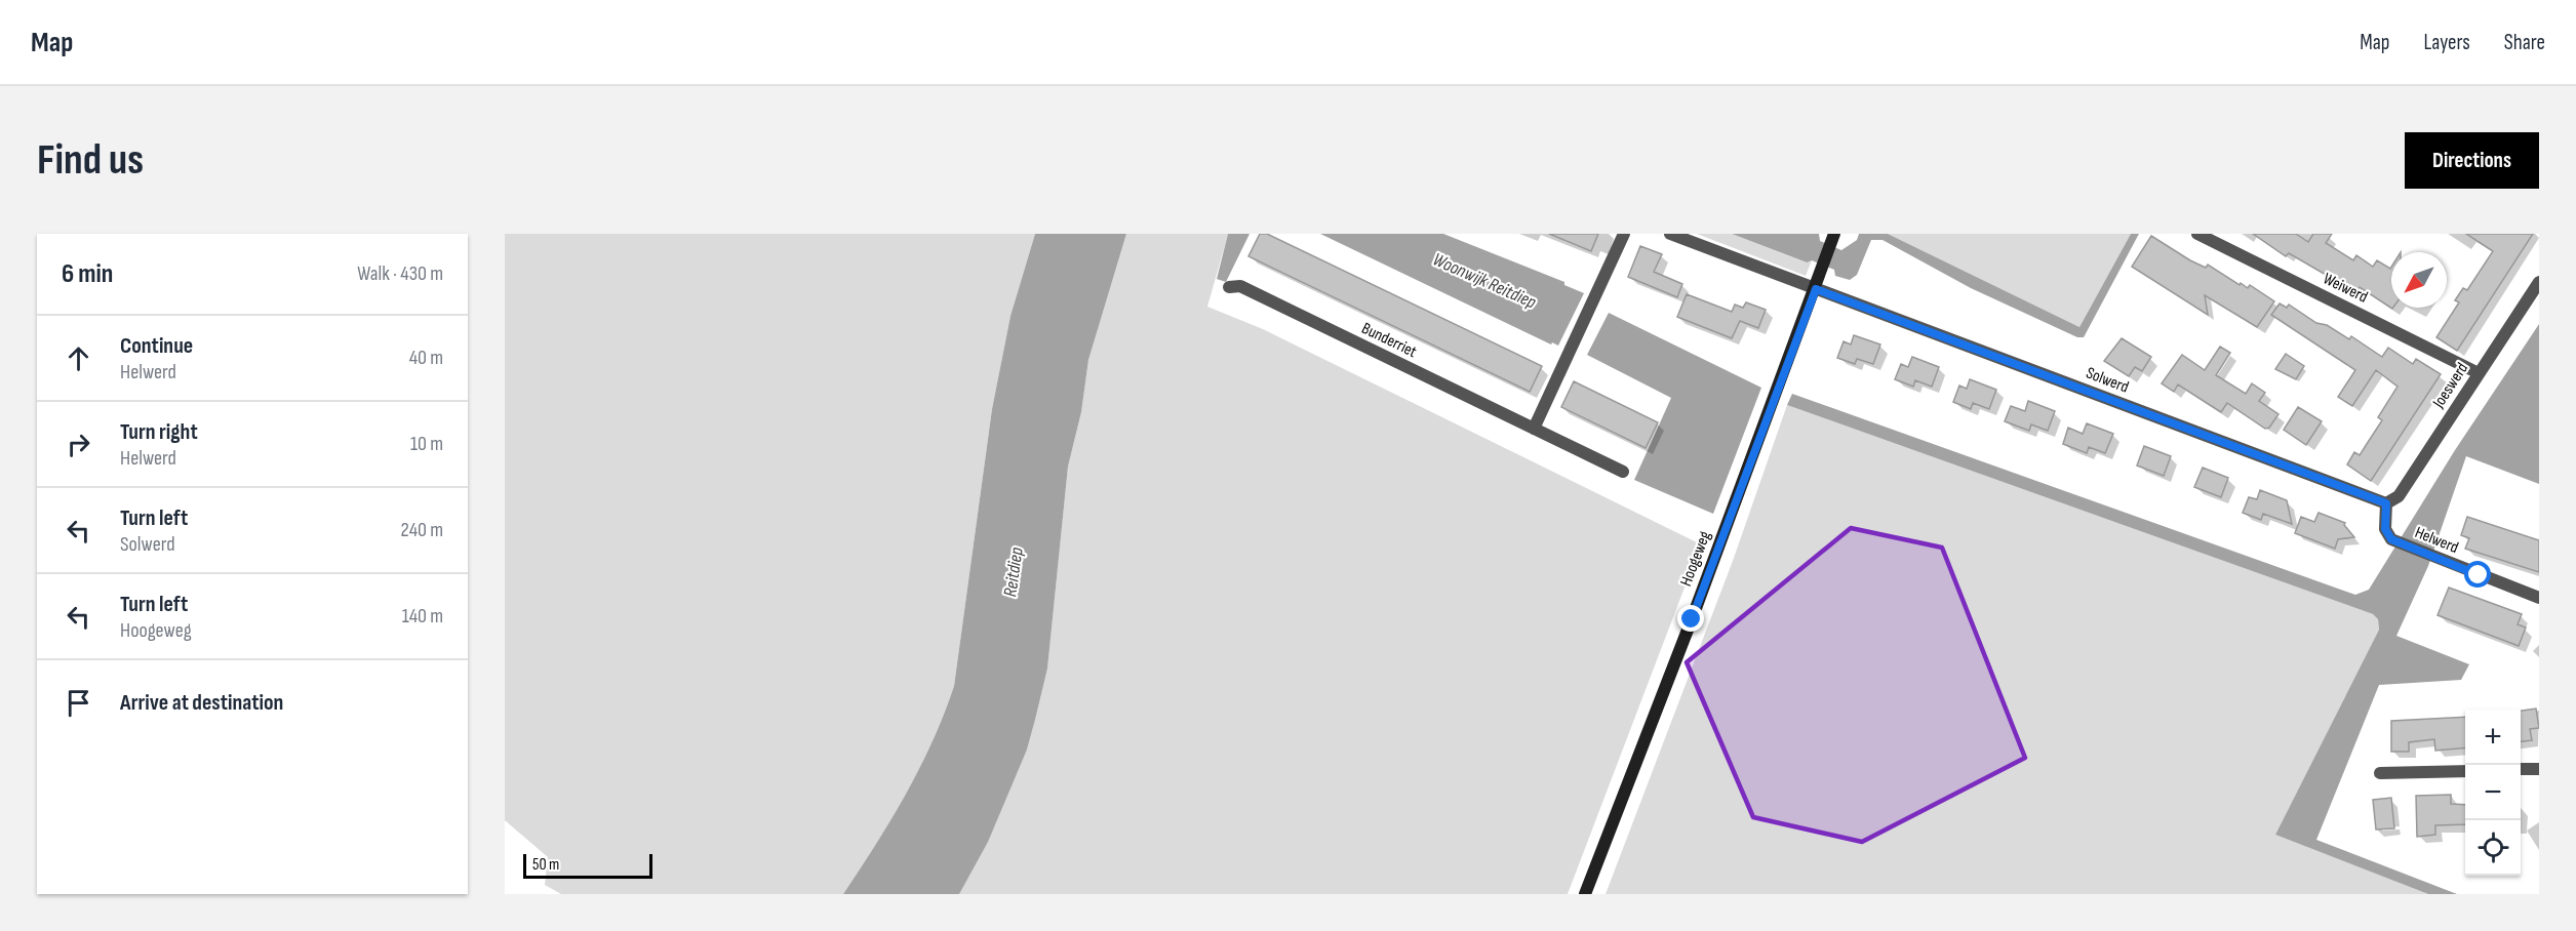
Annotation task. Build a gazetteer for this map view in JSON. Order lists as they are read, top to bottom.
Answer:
{
  "streets": {
    "street": [
      "Weiwerd",
      "Bunderriet",
      "Solwerd",
      "Joeswerd",
      "Helwerd",
      "Hoogeweg"
    ]
  },
  "crossings": [
    ["Weiwerd", "Joeswerd"],
    ["Solwerd", "Joeswerd"],
    ["Solwerd", "Helwerd"],
    ["Solwerd", "Hoogeweg"],
    ["Joeswerd", "Helwerd"]
  ],
  "water": ["Woonwijk Reitdiep", "Reitdiep"],
  "scale_bar": "50 m",
  "north": "bottom left",
  "page": {
    "header": "Map",
    "nav": ["Map", "Layers", "Share"],
    "buttons": "Directions",
    "title": "Find us",
    "heading": ["6 min", "Walk · 430 m"],
    "list": [
      ["Continue", "Helwerd", "40 m"],
      ["Turn right", "Helwerd", "10 m"],
      ["Turn left", "Solwerd", "240 m"],
      ["Turn left", "Hoogeweg", "140 m"],
      "Arrive at destination"
    ],
    "map_buttons": ["+", "−"],
    "scale": "50 m"
  }
}
